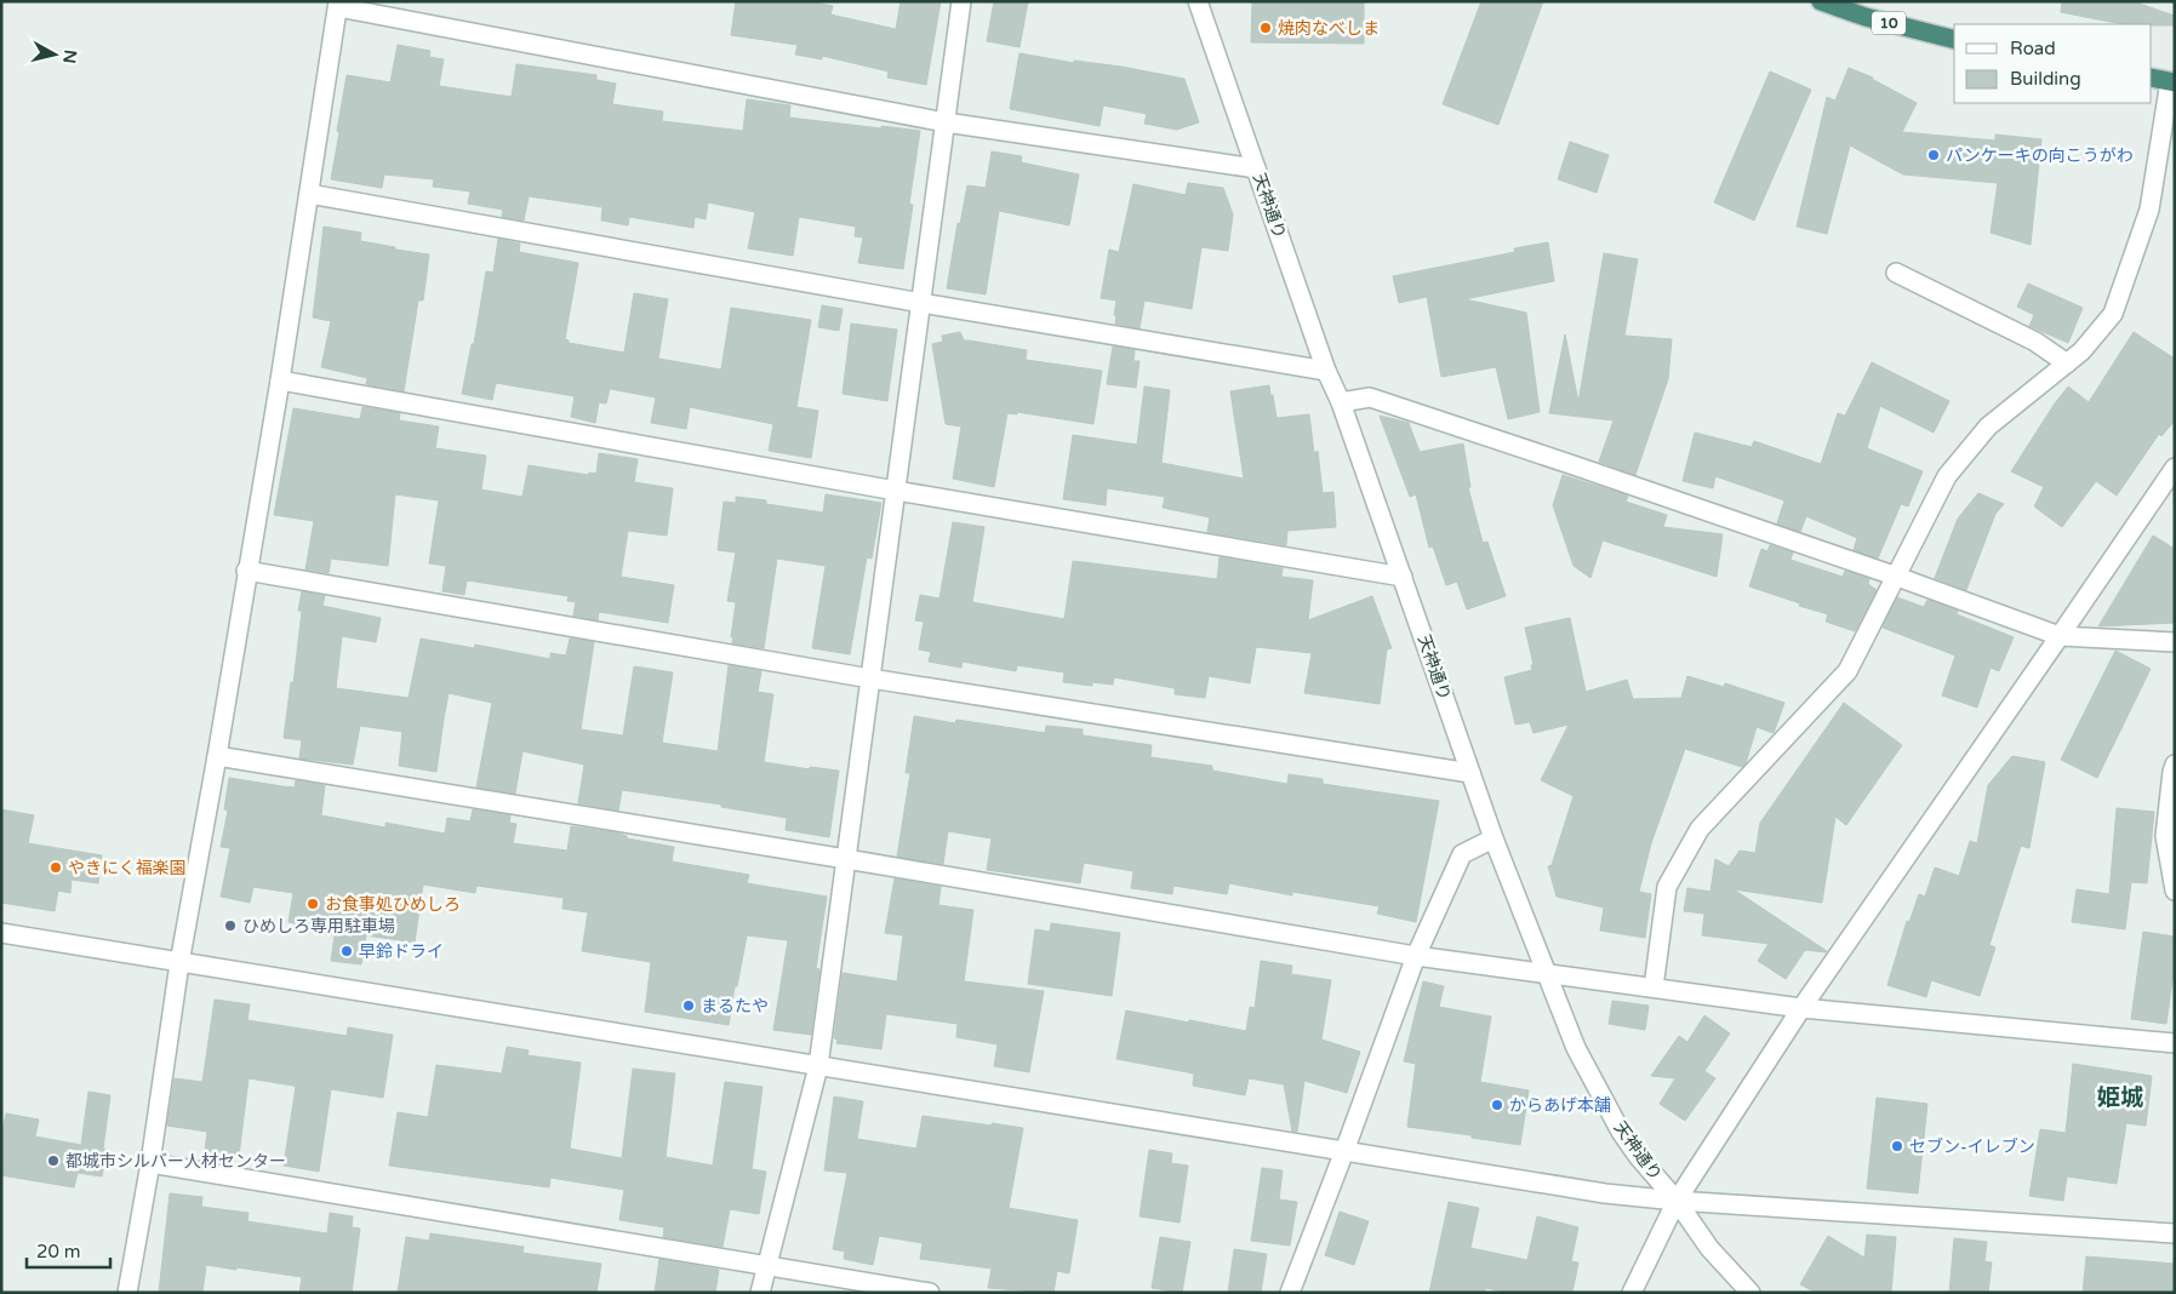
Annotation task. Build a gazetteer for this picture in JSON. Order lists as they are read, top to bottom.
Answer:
{
  "streets": {
    "highway": ["10"],
    "street": ["天神通り"]
  },
  "districts": ["姫城"],
  "places": [
    "焼肉なべしま",
    "パンケーキの向こうがわ",
    "やきにく福楽園",
    "お食事処ひめしろ",
    "ひめしろ専用駐車場",
    "早鈴ドライ",
    "まるたや",
    "からあげ本舗",
    "セブン-イレブン",
    "都城市シルバー人材センター"
  ],
  "legend": ["Road", "Building"],
  "scale_bar": "20 m",
  "north": "right"
}
